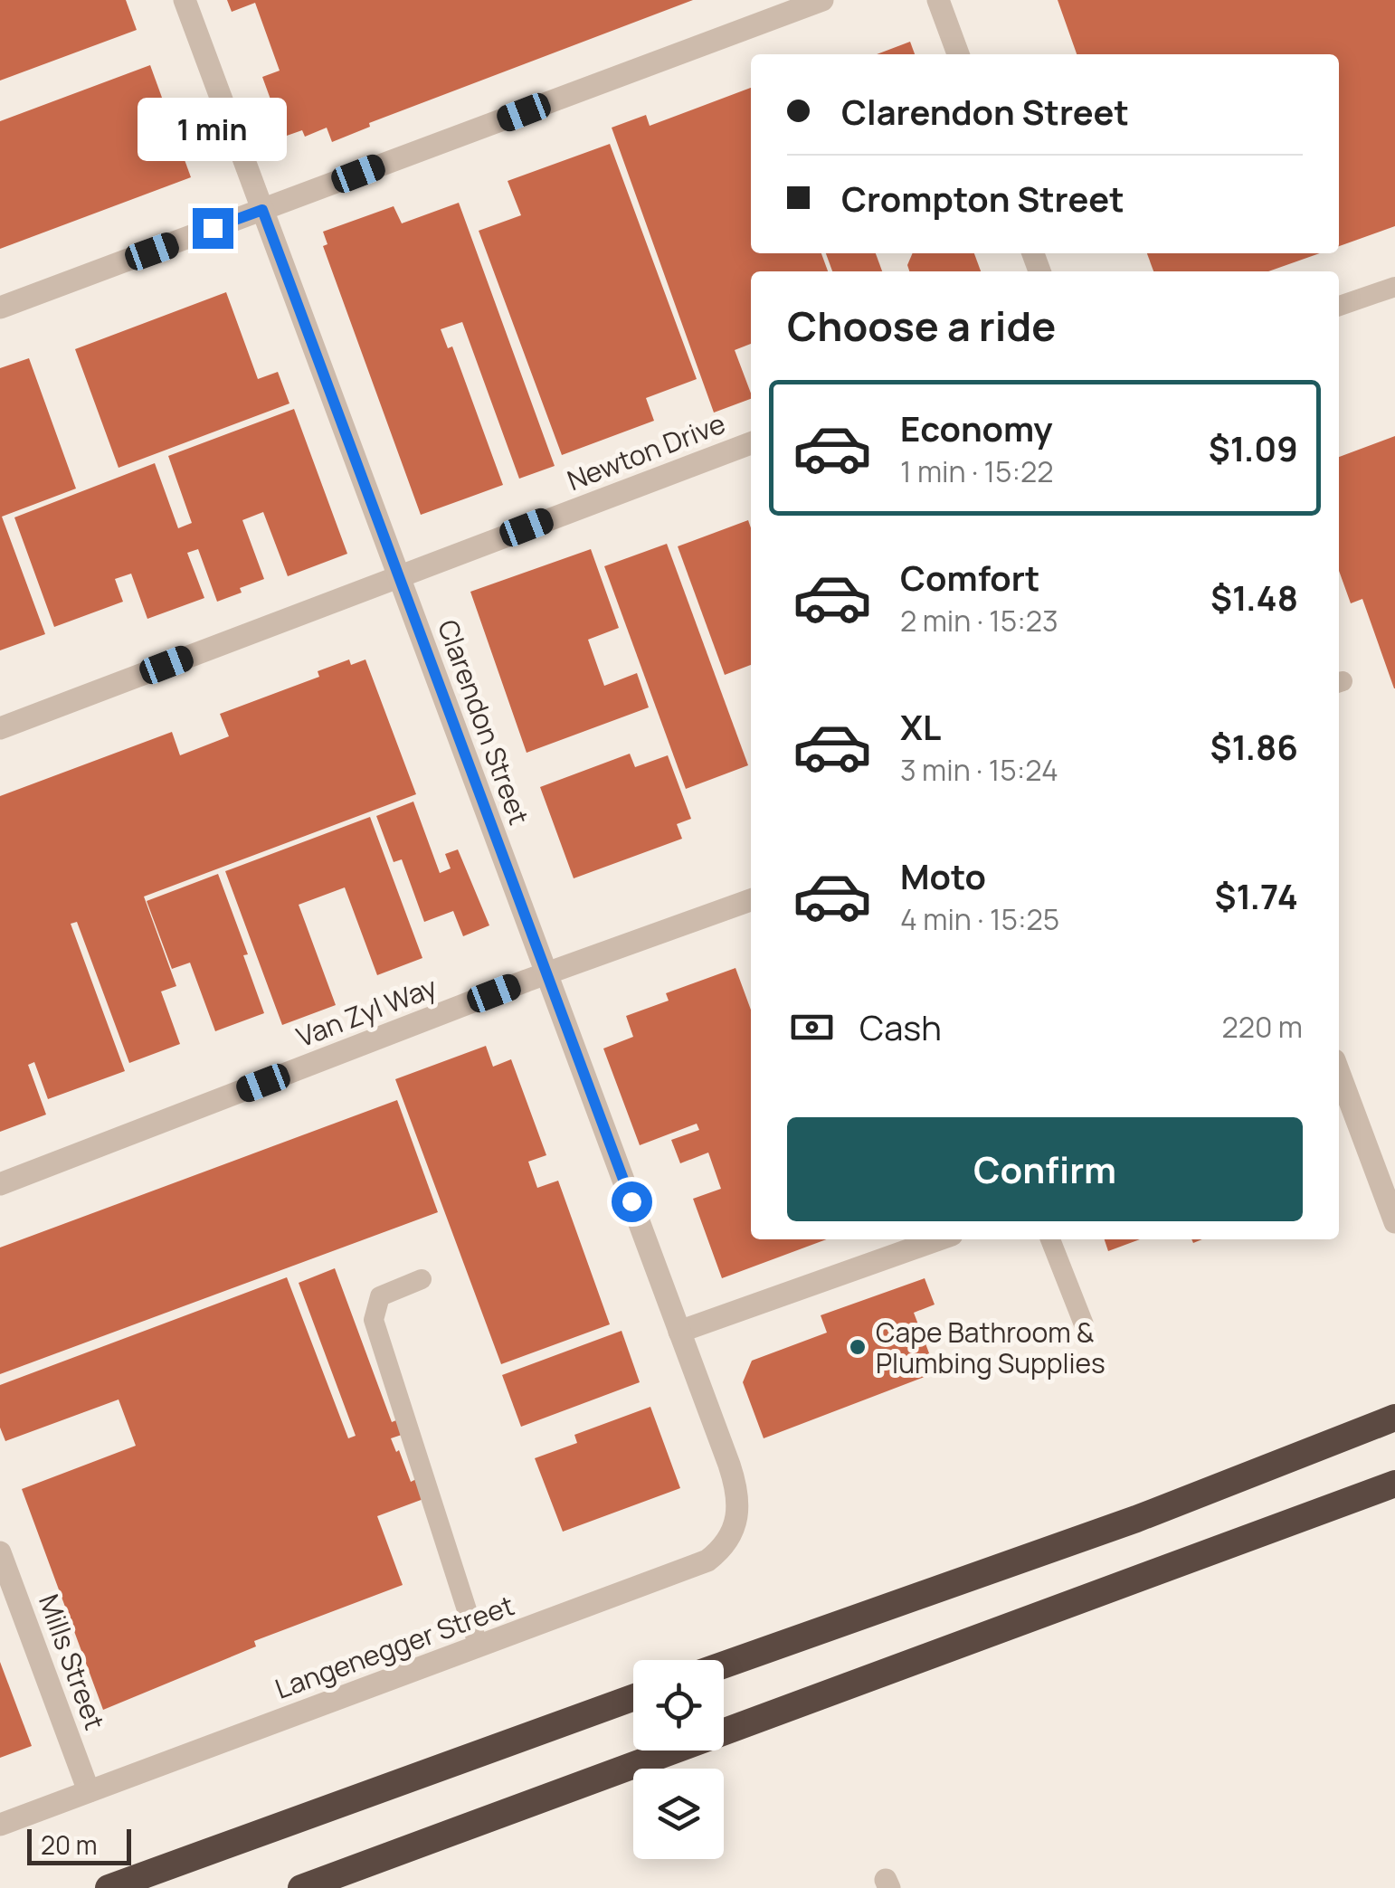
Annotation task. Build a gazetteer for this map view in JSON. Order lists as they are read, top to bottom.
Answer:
{
  "streets": {
    "street": [
      "Newton Drive",
      "Clarendon Street",
      "Van Zyl Way",
      "Langenegger Street",
      "Mills Street"
    ]
  },
  "crossings": [
    ["Newton Drive", "Clarendon Street"],
    ["Clarendon Street", "Van Zyl Way"],
    ["Clarendon Street", "Langenegger Street"],
    ["Langenegger Street", "Mills Street"]
  ],
  "places": ["Cape Bathroom & Plumbing Supplies"],
  "scale_bar": "20 m",
  "page": {
    "banner": ["Clarendon Street", "Crompton Street"],
    "bubble": "1 min",
    "heading": "Choose a ride",
    "list": [
      {
        "name": "Economy",
        "note": "1 min · 15:22",
        "value": "$1.09"
      },
      {
        "name": "Comfort",
        "note": "2 min · 15:23",
        "value": "$1.48"
      },
      {
        "name": "XL",
        "note": "3 min · 15:24",
        "value": "$1.86"
      },
      {
        "name": "Moto",
        "note": "4 min · 15:25",
        "value": "$1.74"
      }
    ],
    "pay": ["Cash", "220 m"],
    "buttons": "Confirm",
    "scale": "20 m"
  }
}
